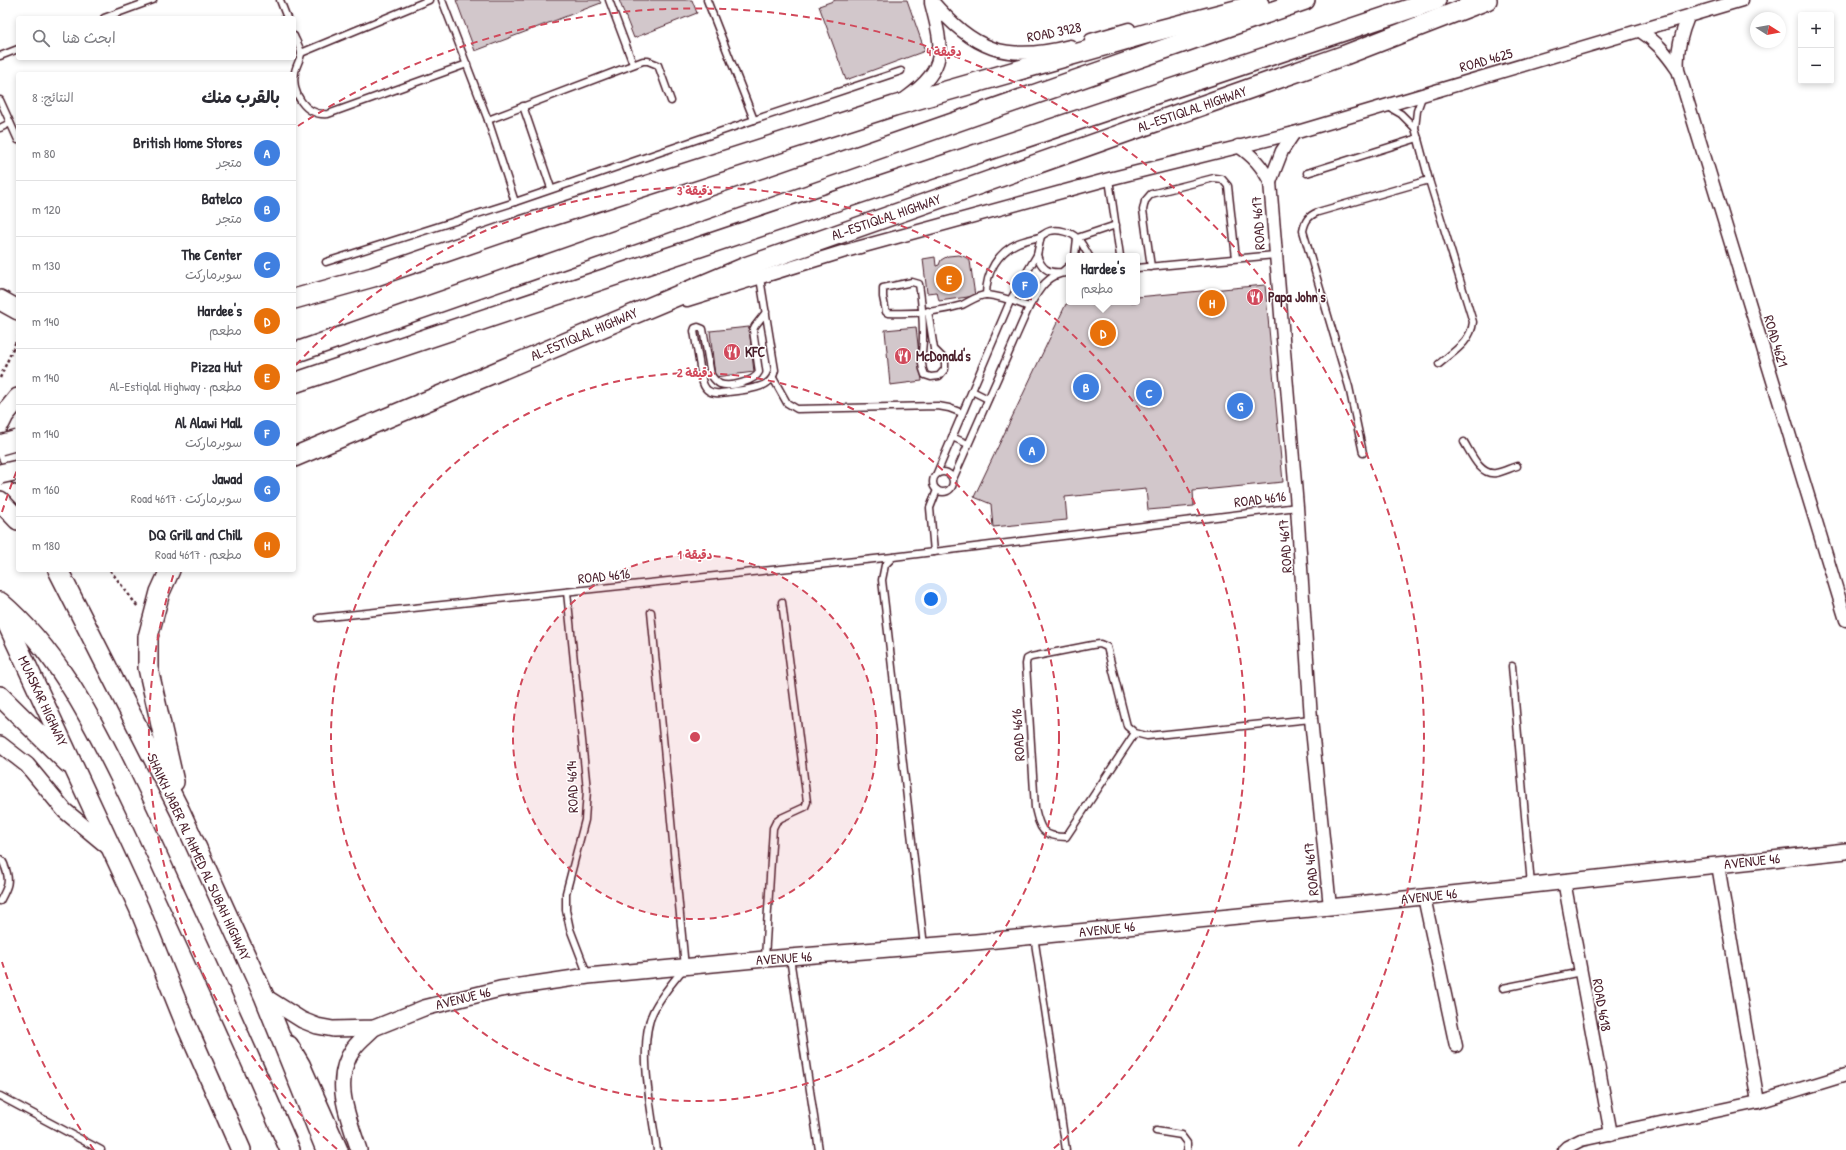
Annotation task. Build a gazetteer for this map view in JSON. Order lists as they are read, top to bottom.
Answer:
{
  "streets": {
    "main road": ["AL-ESTIQLAL HIGHWAY", "MUASKAR HIGHWAY", "SHAIKH JABER AL AHMED AL SUBAH HIGHWAY"],
    "street": [
      "ROAD 3928",
      "ROAD 4625",
      "ROAD 4617",
      "ROAD 4621",
      "AVENUE 46",
      "ROAD 4618"
    ],
    "lane": ["ROAD 4616", "ROAD 4614"]
  },
  "crossings": [
    ["ROAD 4625", "AL-ESTIQLAL HIGHWAY"],
    ["ROAD 4625", "ROAD 4617"],
    ["ROAD 4625", "ROAD 4621"],
    ["ROAD 4617", "ROAD 4616"],
    ["ROAD 4617", "AVENUE 46"],
    ["ROAD 4616", "ROAD 4614"],
    ["ROAD 4614", "AVENUE 46"],
    ["SHAIKH JABER AL AHMED AL SUBAH HIGHWAY", "AVENUE 46"],
    ["AVENUE 46", "ROAD 4618"]
  ],
  "places": {
    "restaurant": ["Papa John's", "KFC", "McDonald's"]
  },
  "north": "right",
  "page": {
    "map_buttons": ["+", "−"],
    "search": "ابحث هنا",
    "heading": ["بالقرب منك", "النتائج: 8"],
    "list": [
      {
        "mark": "A",
        "name": "British Home Stores",
        "note": "متجر",
        "value": "80 m"
      },
      {
        "mark": "B",
        "name": "Batelco",
        "note": "متجر",
        "value": "120 m"
      },
      {
        "mark": "C",
        "name": "The Center",
        "note": "سوبرماركت",
        "value": "130 m"
      },
      {
        "mark": "D",
        "name": "Hardee's",
        "note": "مطعم",
        "value": "140 m"
      },
      {
        "mark": "E",
        "name": "Pizza Hut",
        "note": "مطعم · Al-Estiqlal Highway",
        "value": "140 m"
      },
      {
        "mark": "F",
        "name": "Al Alawi Mall",
        "note": "سوبرماركت",
        "value": "140 m"
      },
      {
        "mark": "G",
        "name": "Jawad",
        "note": "سوبرماركت · Road 4617",
        "value": "160 m"
      },
      {
        "mark": "H",
        "name": "DQ Grill and Chill",
        "note": "مطعم · Road 4617",
        "value": "180 m"
      }
    ],
    "popup": ["Hardee's", "مطعم"],
    "pins": [
      "E",
      "F",
      "H",
      "D",
      "B",
      "C",
      "G",
      "A"
    ]
  },
  "rings": [
    "4 دقيقة",
    "3 دقيقة",
    "2 دقيقة",
    "1 دقيقة"
  ]
}
